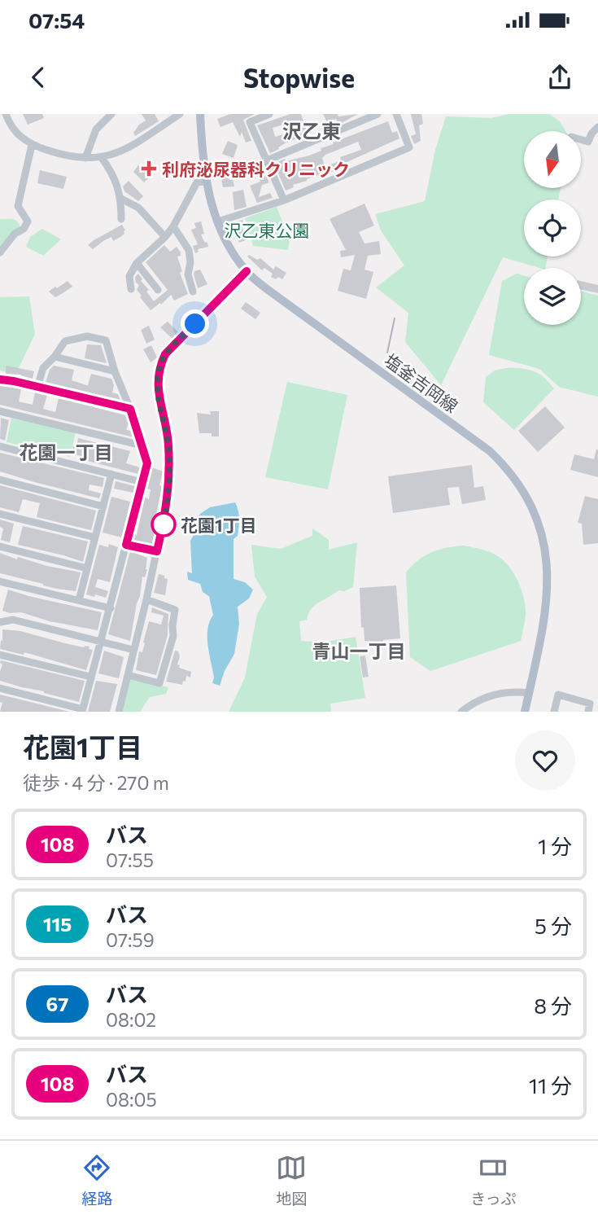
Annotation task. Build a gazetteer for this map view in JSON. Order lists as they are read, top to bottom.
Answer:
{
  "streets": {
    "main road": ["塩釜吉岡線"]
  },
  "districts": ["沢乙東", "花園一丁目", "青山一丁目"],
  "parks": ["沢乙東公園"],
  "places": {
    "health": ["利府泌尿器科クリニック"],
    "other": ["花園1丁目"]
  },
  "lines": ["bus line 108"],
  "north": "bottom",
  "page": {
    "status": "07:54",
    "header": "Stopwise",
    "heading": ["花園1丁目", "徒歩 · 4 分 · 270 m"],
    "list": [
      {
        "mark": "108",
        "name": "バス",
        "note": "07:55",
        "value": "1 分"
      },
      {
        "mark": "115",
        "name": "バス",
        "note": "07:59",
        "value": "5 分"
      },
      {
        "mark": "67",
        "name": "バス",
        "note": "08:02",
        "value": "8 分"
      },
      {
        "mark": "108",
        "name": "バス",
        "note": "08:05",
        "value": "11 分"
      }
    ],
    "tabs": ["経路", "地図", "きっぷ"]
  }
}
